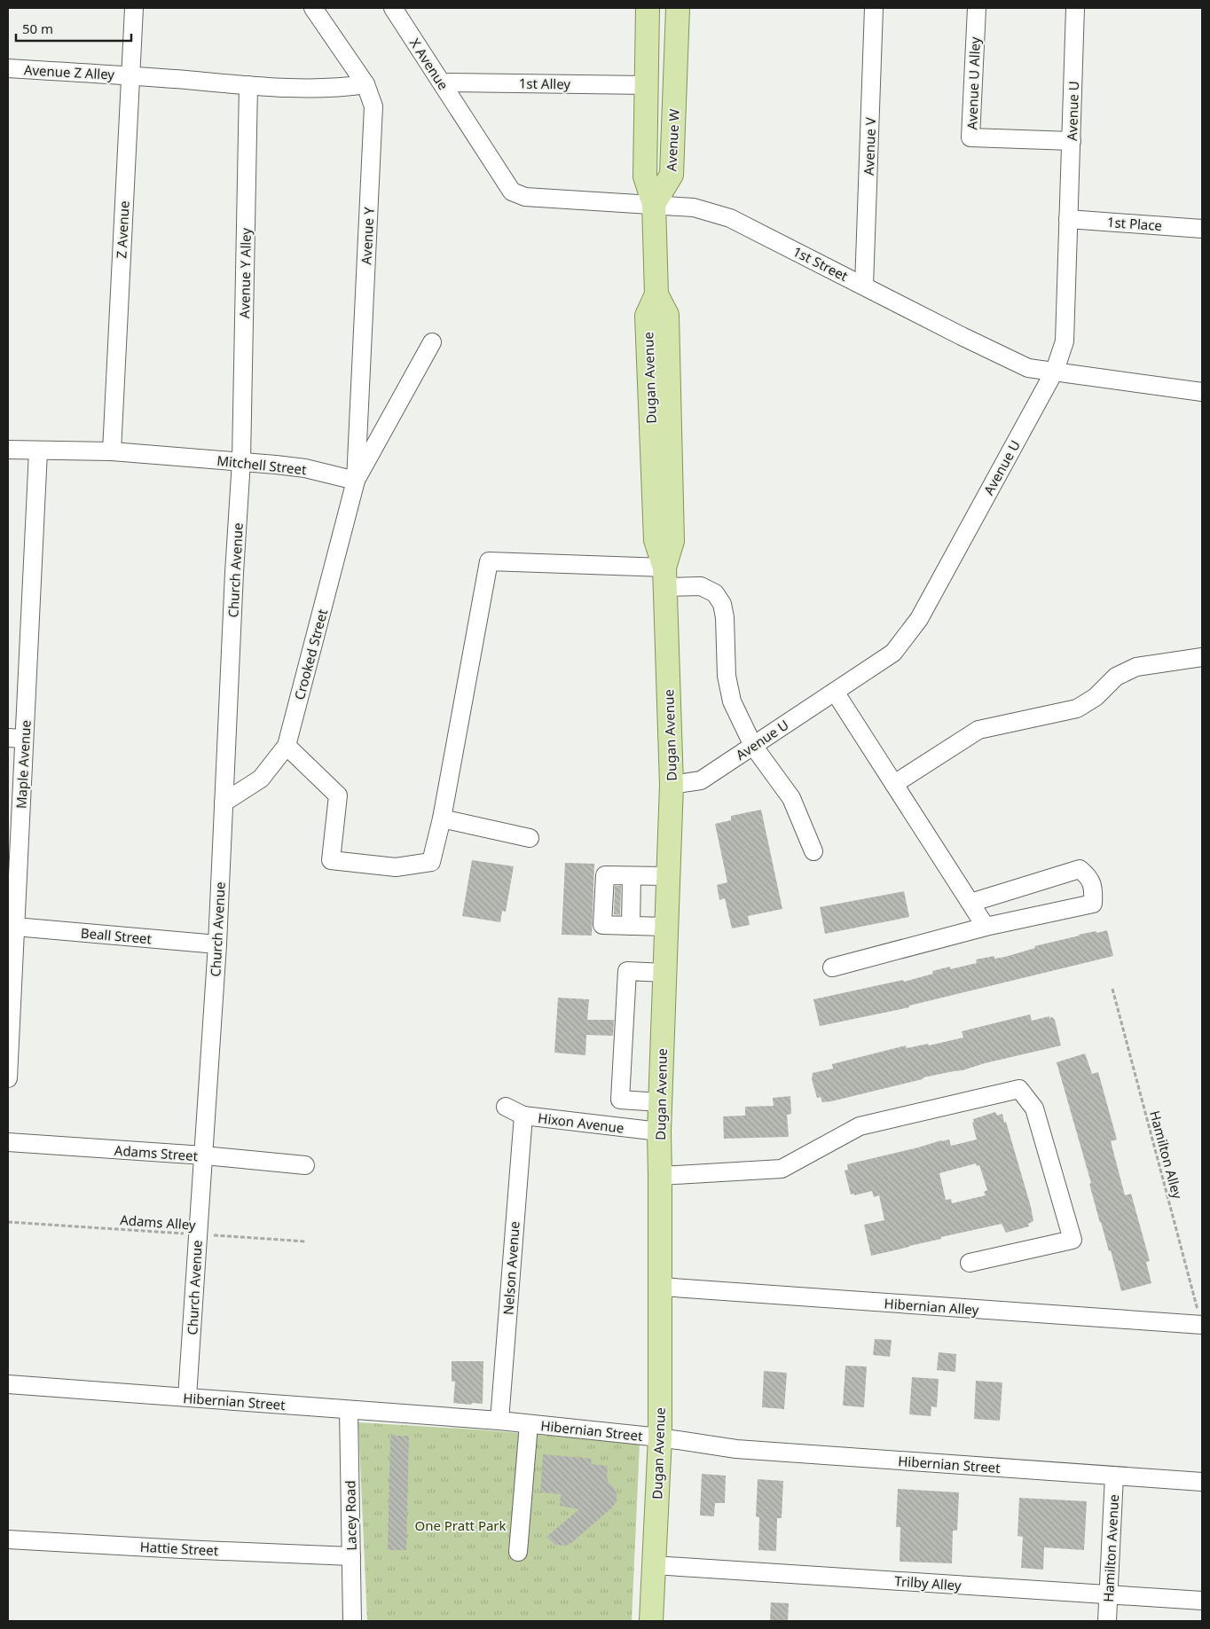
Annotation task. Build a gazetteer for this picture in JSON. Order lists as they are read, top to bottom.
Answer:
{
  "streets": {
    "main road": ["Avenue W", "Dugan Avenue"],
    "street": [
      "X Avenue",
      "Avenue Z Alley",
      "1st Alley",
      "Avenue U Alley",
      "Avenue U",
      "Avenue V",
      "1st Place",
      "Z Avenue",
      "Avenue Y",
      "1st Street",
      "Avenue Y Alley",
      "Mitchell Street",
      "Church Avenue",
      "Crooked Street",
      "Maple Avenue",
      "Beall Street",
      "Hixon Avenue",
      "Adams Street",
      "Nelson Avenue",
      "Hibernian Alley",
      "Hibernian Street",
      "Lacey Road",
      "Hattie Street",
      "Hamilton Avenue",
      "Trilby Alley"
    ],
    "path": ["Hamilton Alley", "Adams Alley"]
  },
  "crossings": [
    ["X Avenue", "1st Alley"],
    ["X Avenue", "1st Street"],
    ["Avenue Z Alley", "Z Avenue"],
    ["1st Alley", "Avenue W"],
    ["Avenue U Alley", "Avenue U"],
    ["Avenue U", "1st Place"],
    ["Avenue U", "1st Street"],
    ["Avenue U", "Dugan Avenue"],
    ["Avenue W", "1st Street"],
    ["Avenue W", "Dugan Avenue"],
    ["Avenue V", "1st Street"],
    ["Z Avenue", "Mitchell Street"],
    ["Avenue Y", "Mitchell Street"],
    ["Avenue Y", "Crooked Street"],
    ["1st Street", "Dugan Avenue"],
    ["Avenue Y Alley", "Mitchell Street"],
    ["Avenue Y Alley", "Church Avenue"],
    ["Dugan Avenue", "Hixon Avenue"],
    ["Dugan Avenue", "Hibernian Alley"],
    ["Dugan Avenue", "Hibernian Street"],
    ["Dugan Avenue", "Trilby Alley"],
    ["Mitchell Street", "Church Avenue"],
    ["Mitchell Street", "Crooked Street"],
    ["Mitchell Street", "Maple Avenue"],
    ["Church Avenue", "Crooked Street"],
    ["Church Avenue", "Beall Street"],
    ["Church Avenue", "Adams Street"],
    ["Church Avenue", "Adams Alley"],
    ["Church Avenue", "Hibernian Street"],
    ["Maple Avenue", "Beall Street"],
    ["Hixon Avenue", "Nelson Avenue"],
    ["Hamilton Alley", "Hibernian Alley"],
    ["Nelson Avenue", "Hibernian Street"],
    ["Hibernian Street", "Lacey Road"],
    ["Hibernian Street", "Hamilton Avenue"],
    ["Lacey Road", "Hattie Street"],
    ["Hamilton Avenue", "Trilby Alley"]
  ],
  "parks": ["One Pratt Park"],
  "scale_bar": "50 m"
}
